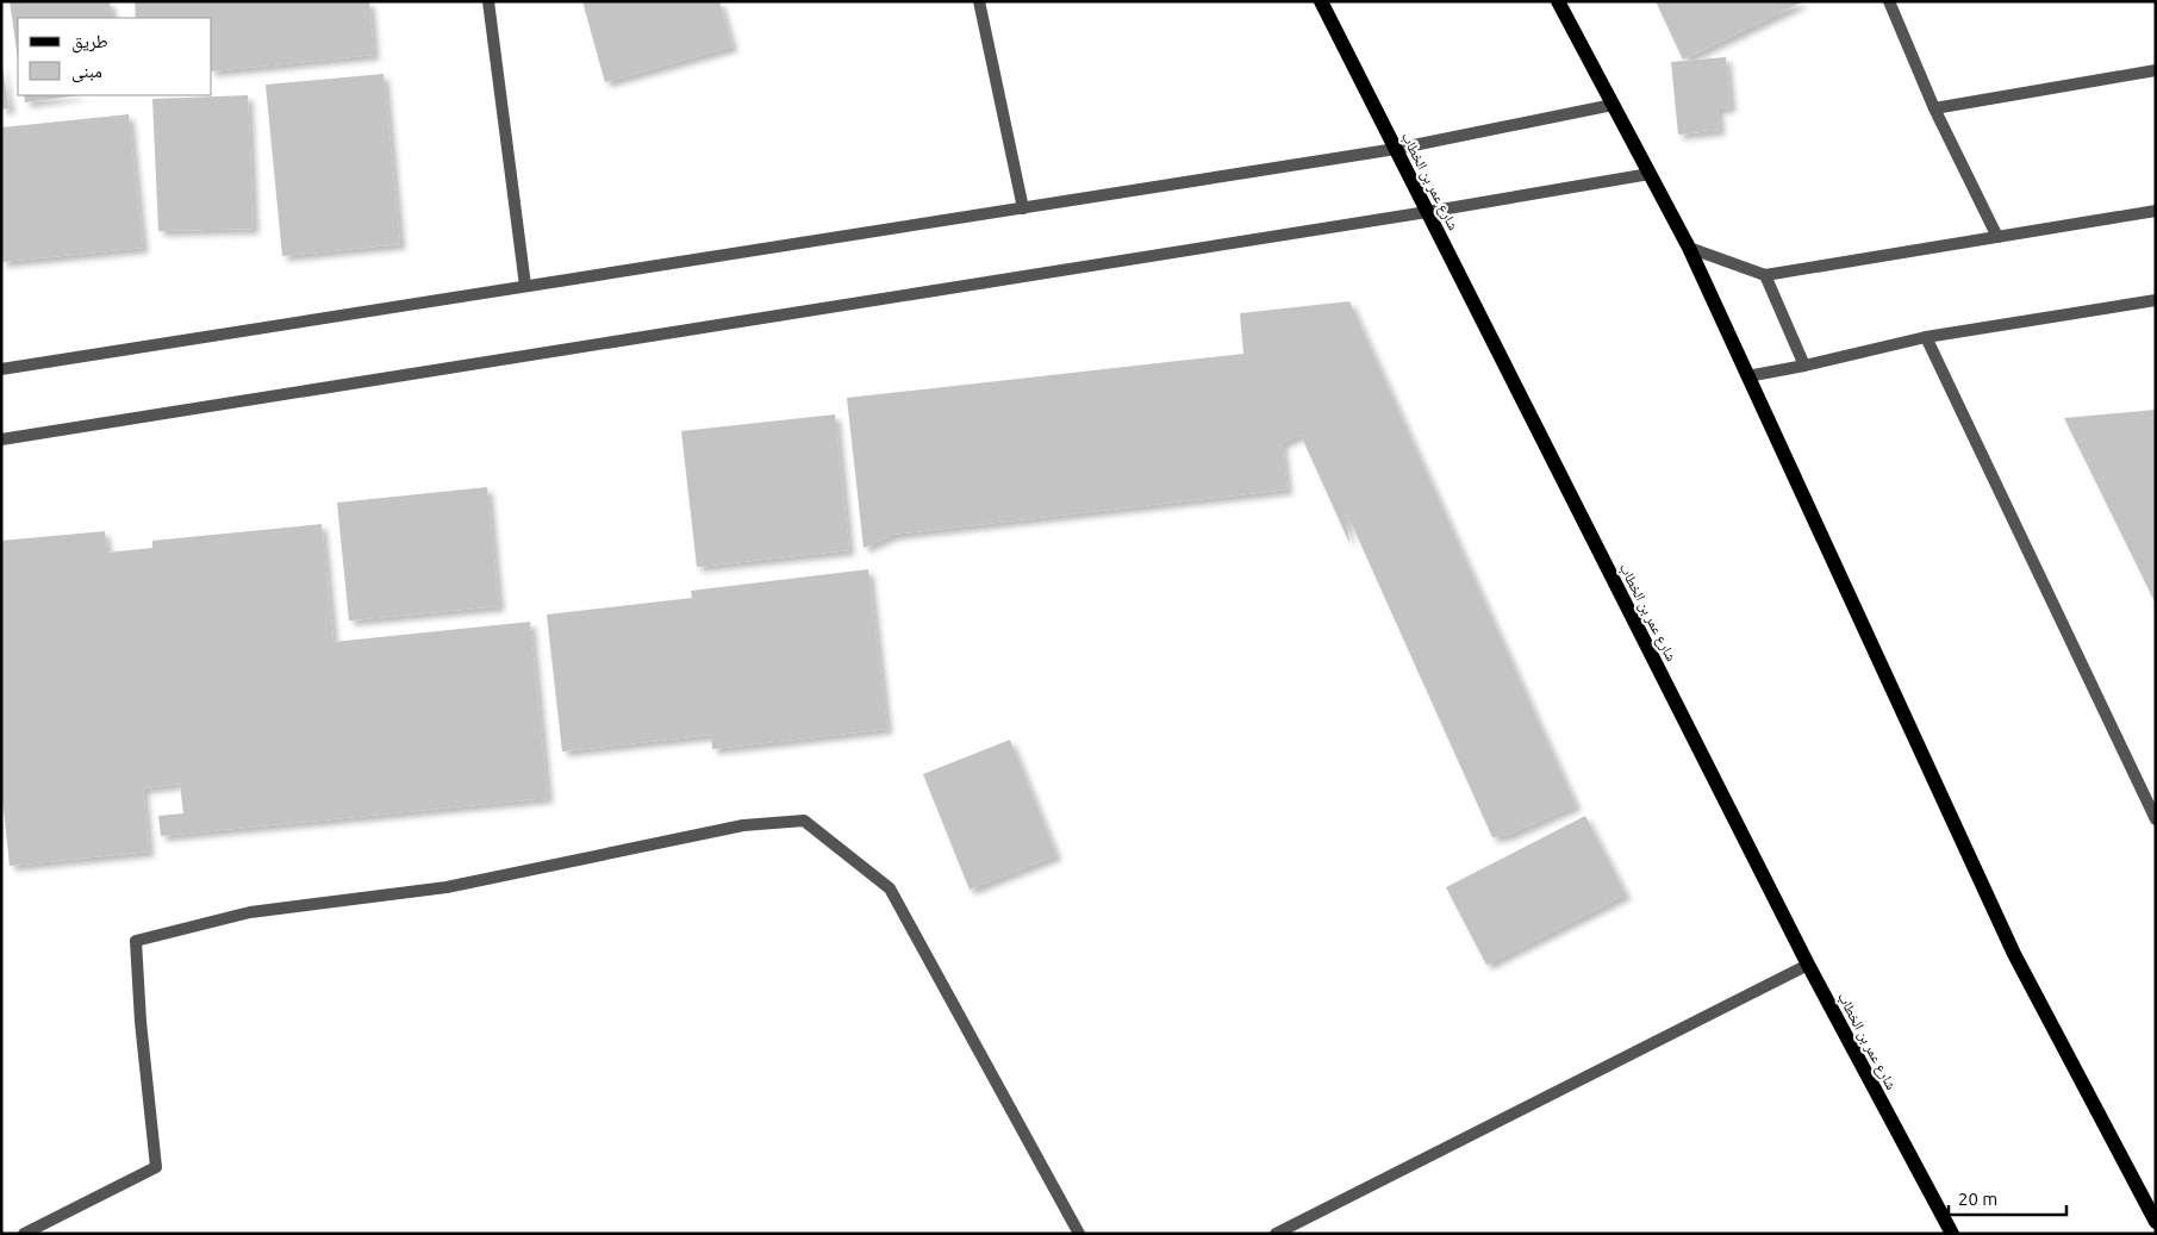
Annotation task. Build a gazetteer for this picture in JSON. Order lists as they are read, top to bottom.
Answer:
{
  "streets": {
    "main road": ["شارع عمر بن الخطاب"]
  },
  "legend": ["طريق", "مبنى"],
  "scale_bar": "20 m"
}
